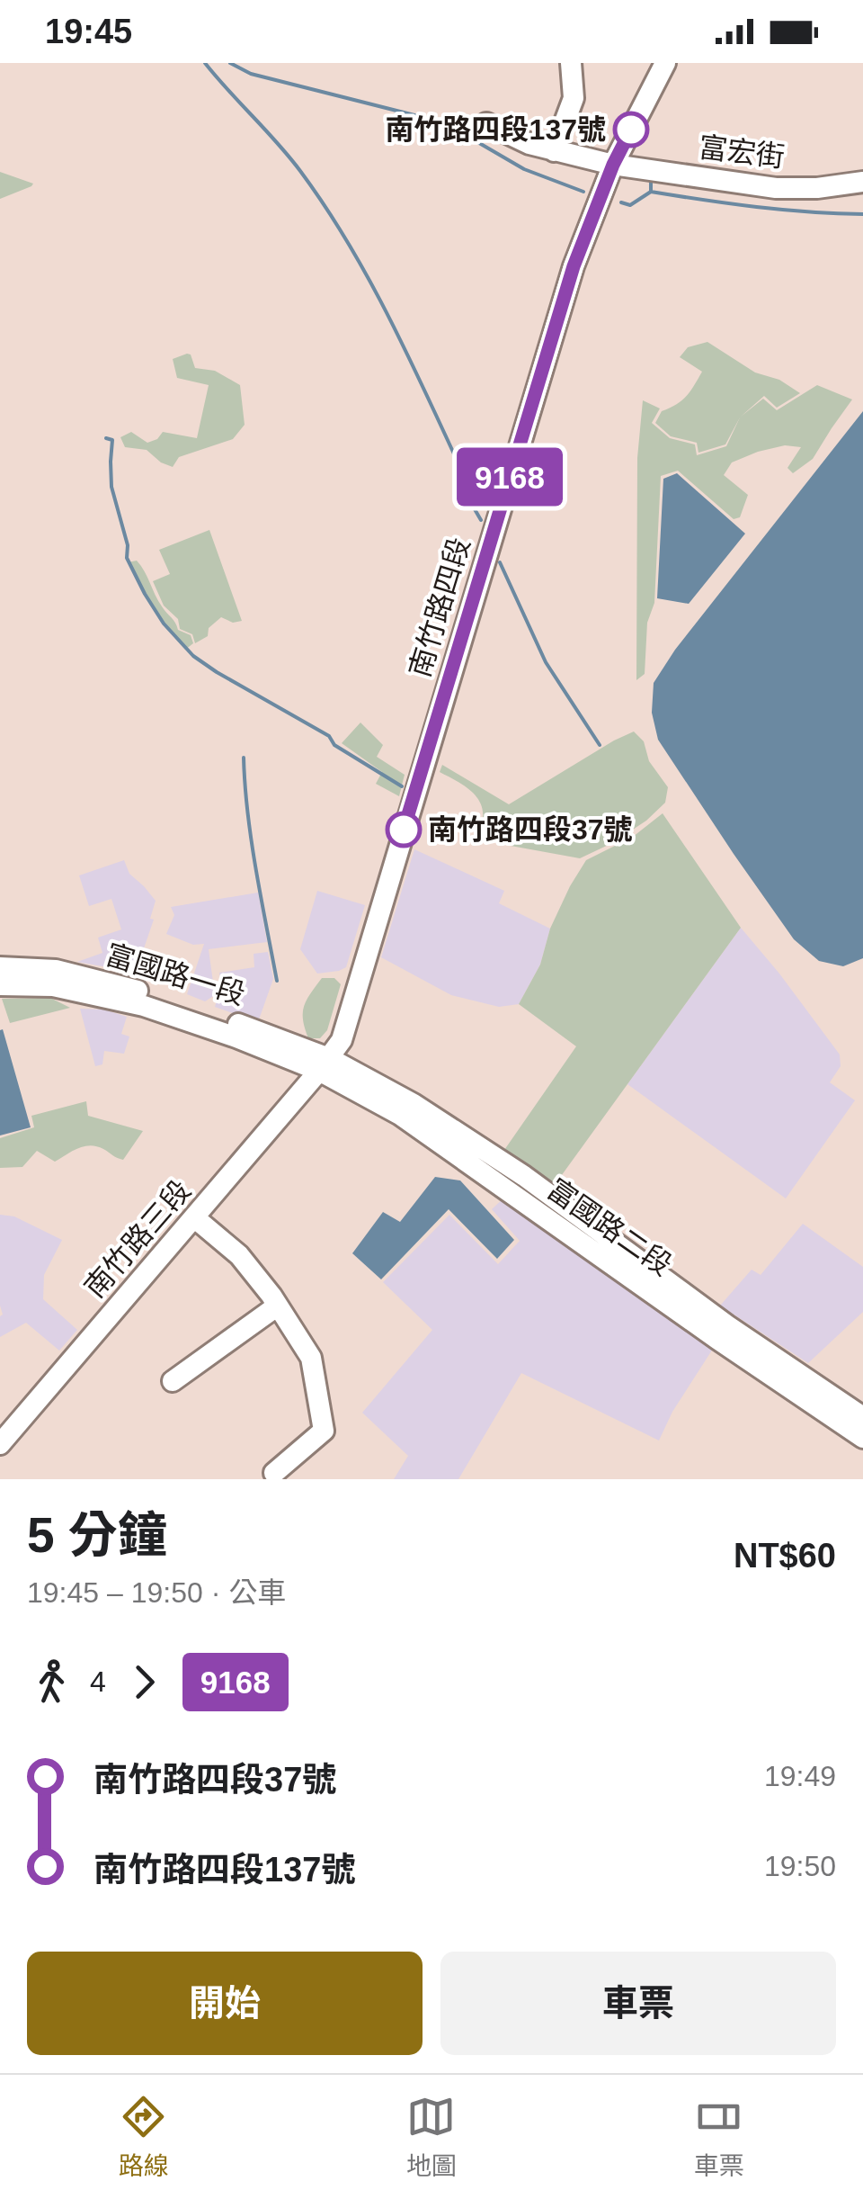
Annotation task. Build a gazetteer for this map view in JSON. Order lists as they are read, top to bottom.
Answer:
{
  "streets": {
    "street": [
      "富宏街",
      "南竹路四段",
      "富國路一段",
      "富國路二段",
      "南竹路三段"
    ]
  },
  "crossings": [
    ["富宏街", "南竹路四段"],
    ["南竹路四段", "富國路一段"],
    ["南竹路四段", "富國路二段"],
    ["南竹路四段", "南竹路三段"],
    ["富國路一段", "富國路二段"],
    ["富國路一段", "南竹路三段"],
    ["富國路二段", "南竹路三段"]
  ],
  "places": ["南竹路四段137號", "南竹路四段37號"],
  "lines": ["bus line 9168"],
  "page": {
    "status": "19:45",
    "on_map": "9168",
    "heading": ["5 分鐘", "19:45 – 19:50 · 公車", "NT$60"],
    "legs": ["4", "9168"],
    "list": [
      {
        "name": "南竹路四段37號",
        "value": "19:49"
      },
      {
        "name": "南竹路四段137號",
        "value": "19:50"
      }
    ],
    "buttons": ["開始", "車票"],
    "tabs": ["路線", "地圖", "車票"]
  }
}
